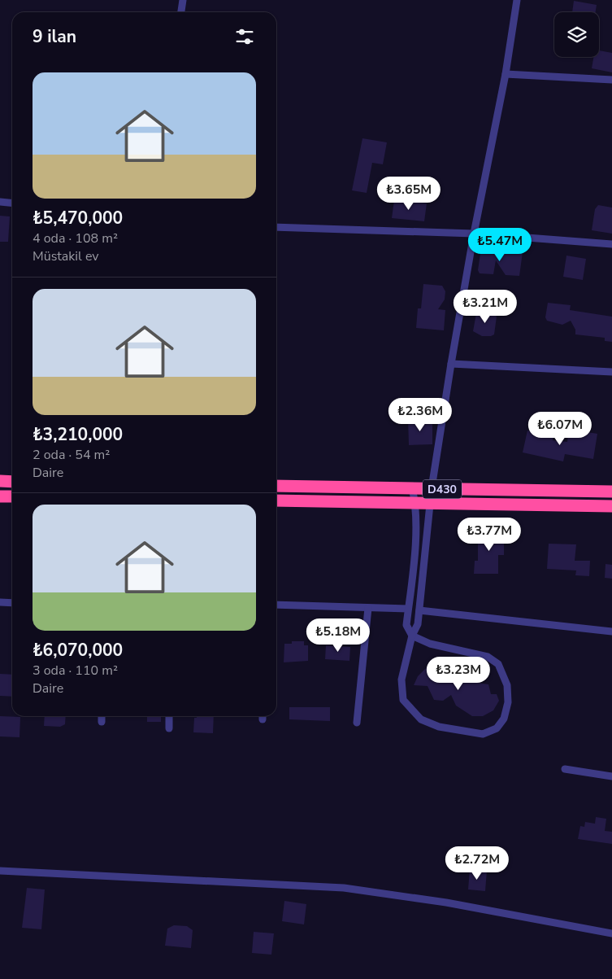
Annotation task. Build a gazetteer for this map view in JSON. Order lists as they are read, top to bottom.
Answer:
{
  "streets": {
    "highway": ["D430"]
  },
  "page": {
    "heading": "9 ilan",
    "list": [
      {
        "name": "₺5,470,000",
        "note": "4 oda · 108 m² · Müstakil ev"
      },
      {
        "name": "₺3,210,000",
        "note": "2 oda · 54 m² · Daire"
      },
      {
        "name": "₺6,070,000",
        "note": "3 oda · 110 m² · Daire"
      }
    ],
    "price": [
      "₺3.65M",
      "₺5.47M",
      "₺3.21M",
      "₺2.36M",
      "₺6.07M",
      "₺3.77M",
      "₺5.18M",
      "₺3.23M",
      "₺2.72M"
    ]
  }
}
